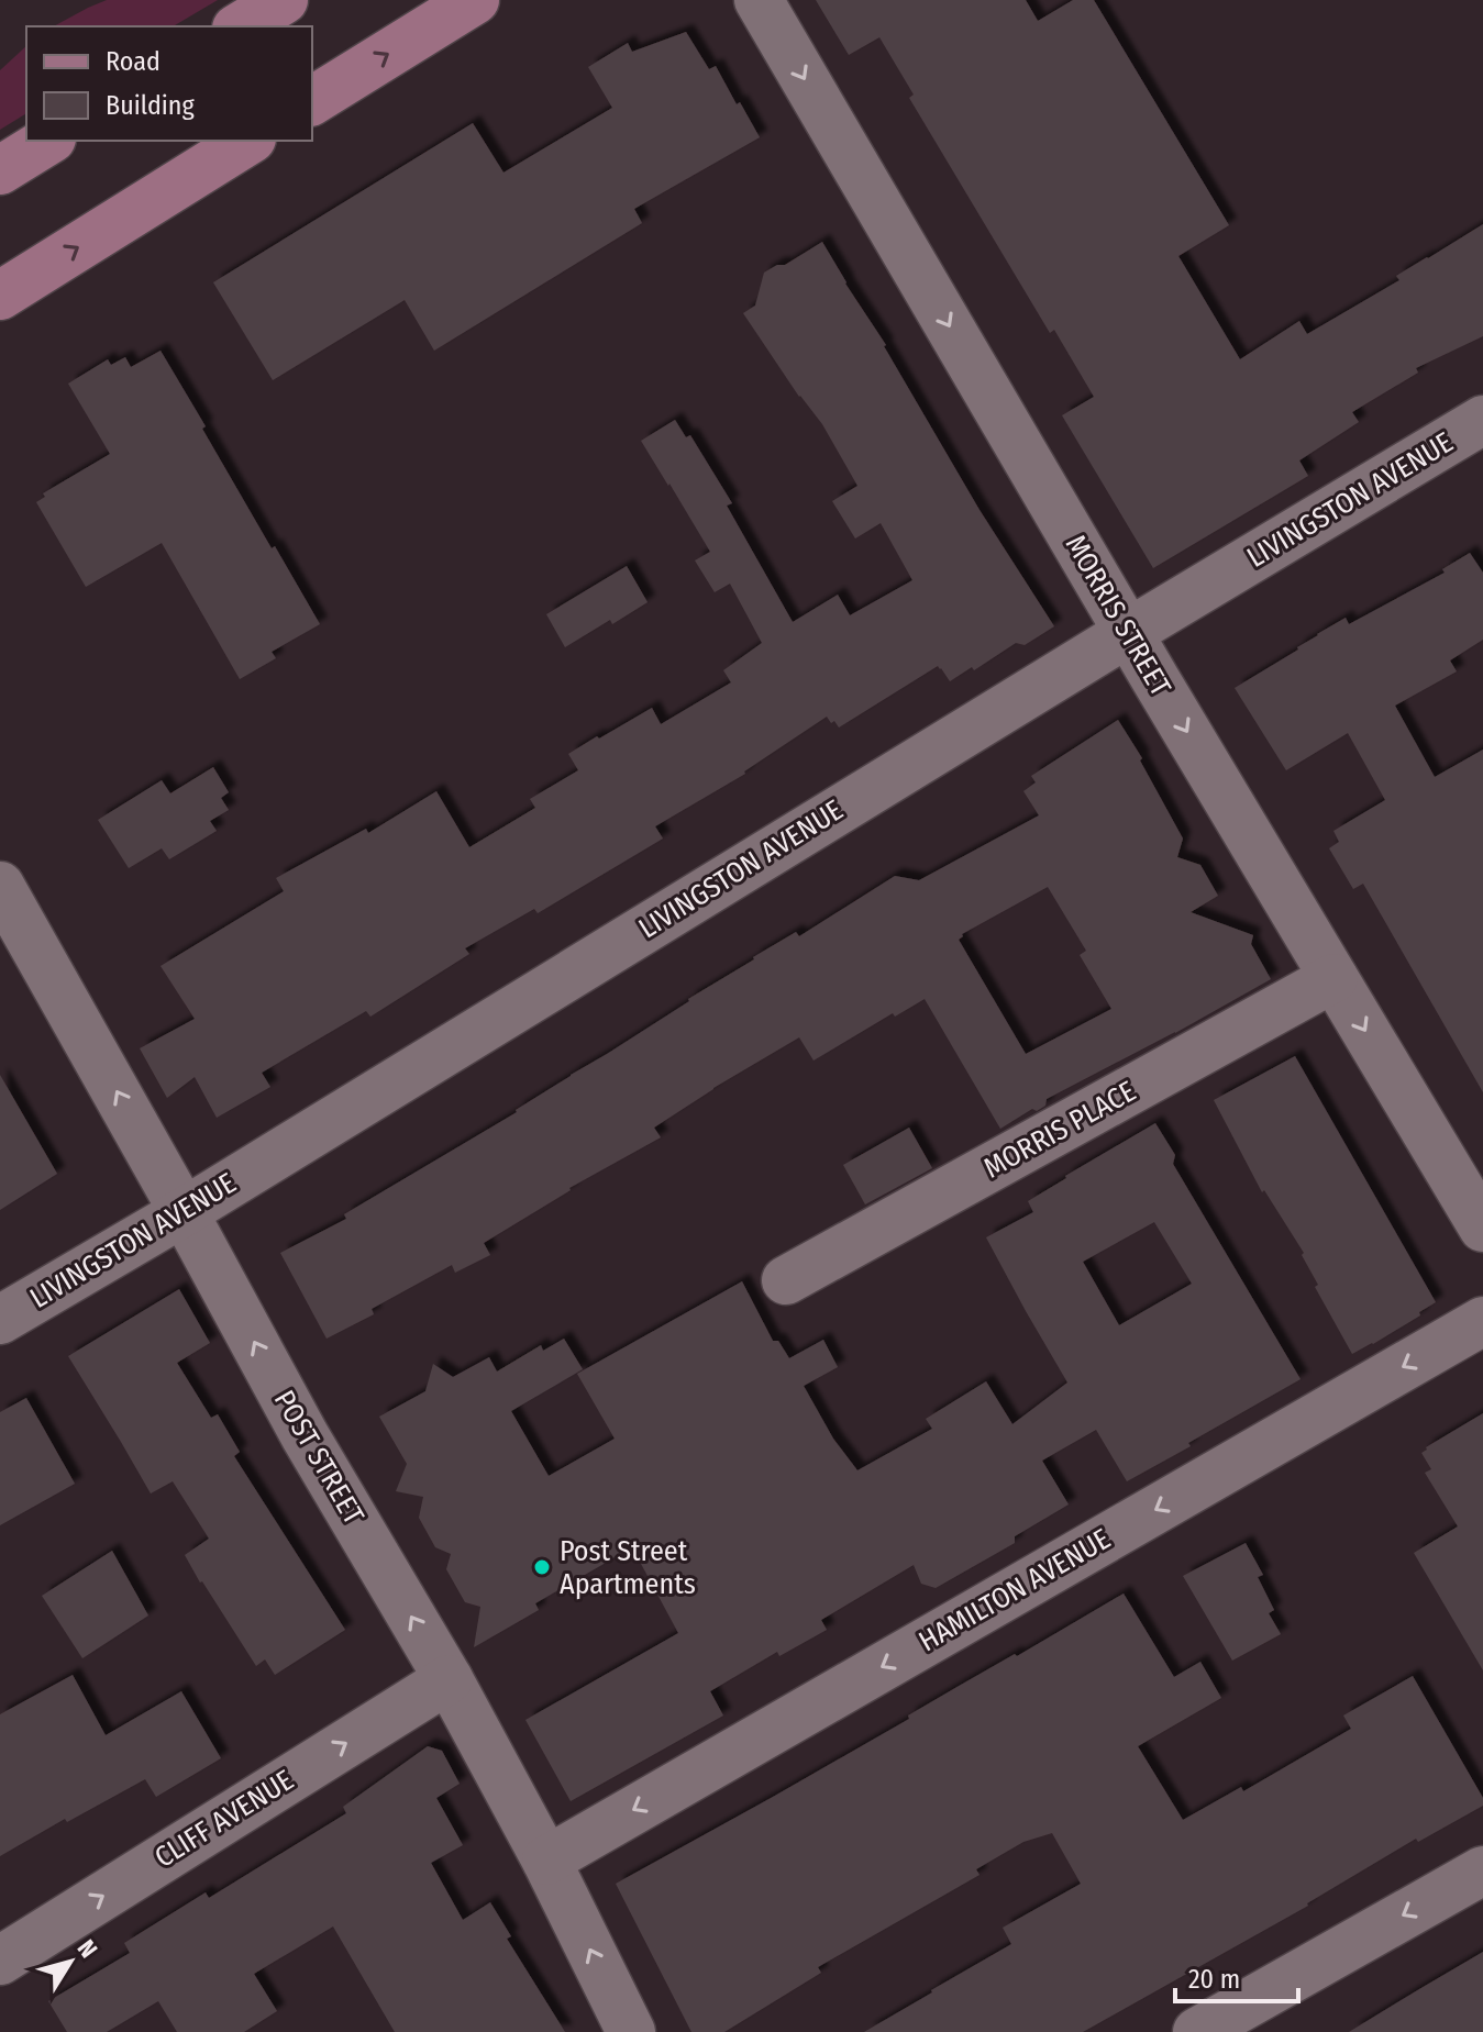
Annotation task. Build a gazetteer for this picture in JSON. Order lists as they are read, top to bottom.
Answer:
{
  "streets": {
    "street": [
      "LIVINGSTON AVENUE",
      "MORRIS STREET",
      "MORRIS PLACE",
      "POST STREET",
      "HAMILTON AVENUE",
      "CLIFF AVENUE"
    ]
  },
  "crossings": [
    ["LIVINGSTON AVENUE", "MORRIS STREET"],
    ["LIVINGSTON AVENUE", "POST STREET"],
    ["MORRIS STREET", "MORRIS PLACE"],
    ["POST STREET", "HAMILTON AVENUE"],
    ["POST STREET", "CLIFF AVENUE"]
  ],
  "one_way": [
    "MORRIS STREET",
    "POST STREET",
    "HAMILTON AVENUE",
    "CLIFF AVENUE"
  ],
  "places": ["Post Street Apartments"],
  "legend": ["Road", "Building"],
  "scale_bar": "20 m",
  "north": "top right"
}
